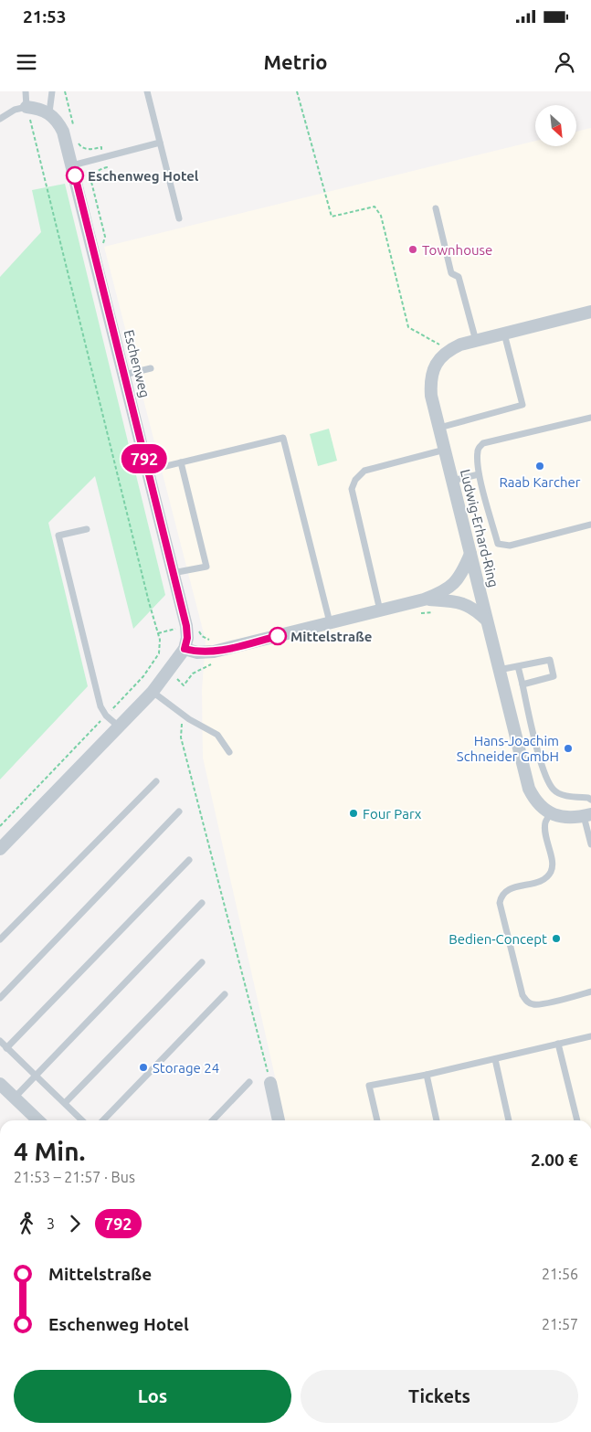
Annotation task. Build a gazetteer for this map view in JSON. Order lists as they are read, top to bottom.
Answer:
{
  "streets": {
    "street": ["Eschenweg", "Ludwig-Erhard-Ring"]
  },
  "places": [
    "Eschenweg Hotel",
    "Townhouse",
    "Raab Karcher",
    "Mittelstraße",
    "Hans-Joachim Schneider GmbH",
    "Four Parx",
    "Bedien-Concept",
    "Storage 24"
  ],
  "lines": ["bus line 792"],
  "north": "bottom right",
  "page": {
    "status": "21:53",
    "header": "Metrio",
    "on_map": "792",
    "heading": ["4 Min.", "21:53 – 21:57 · Bus", "2.00 €"],
    "legs": ["3", "792"],
    "list": [
      {
        "name": "Mittelstraße",
        "value": "21:56"
      },
      {
        "name": "Eschenweg Hotel",
        "value": "21:57"
      }
    ],
    "buttons": ["Los", "Tickets"]
  }
}
